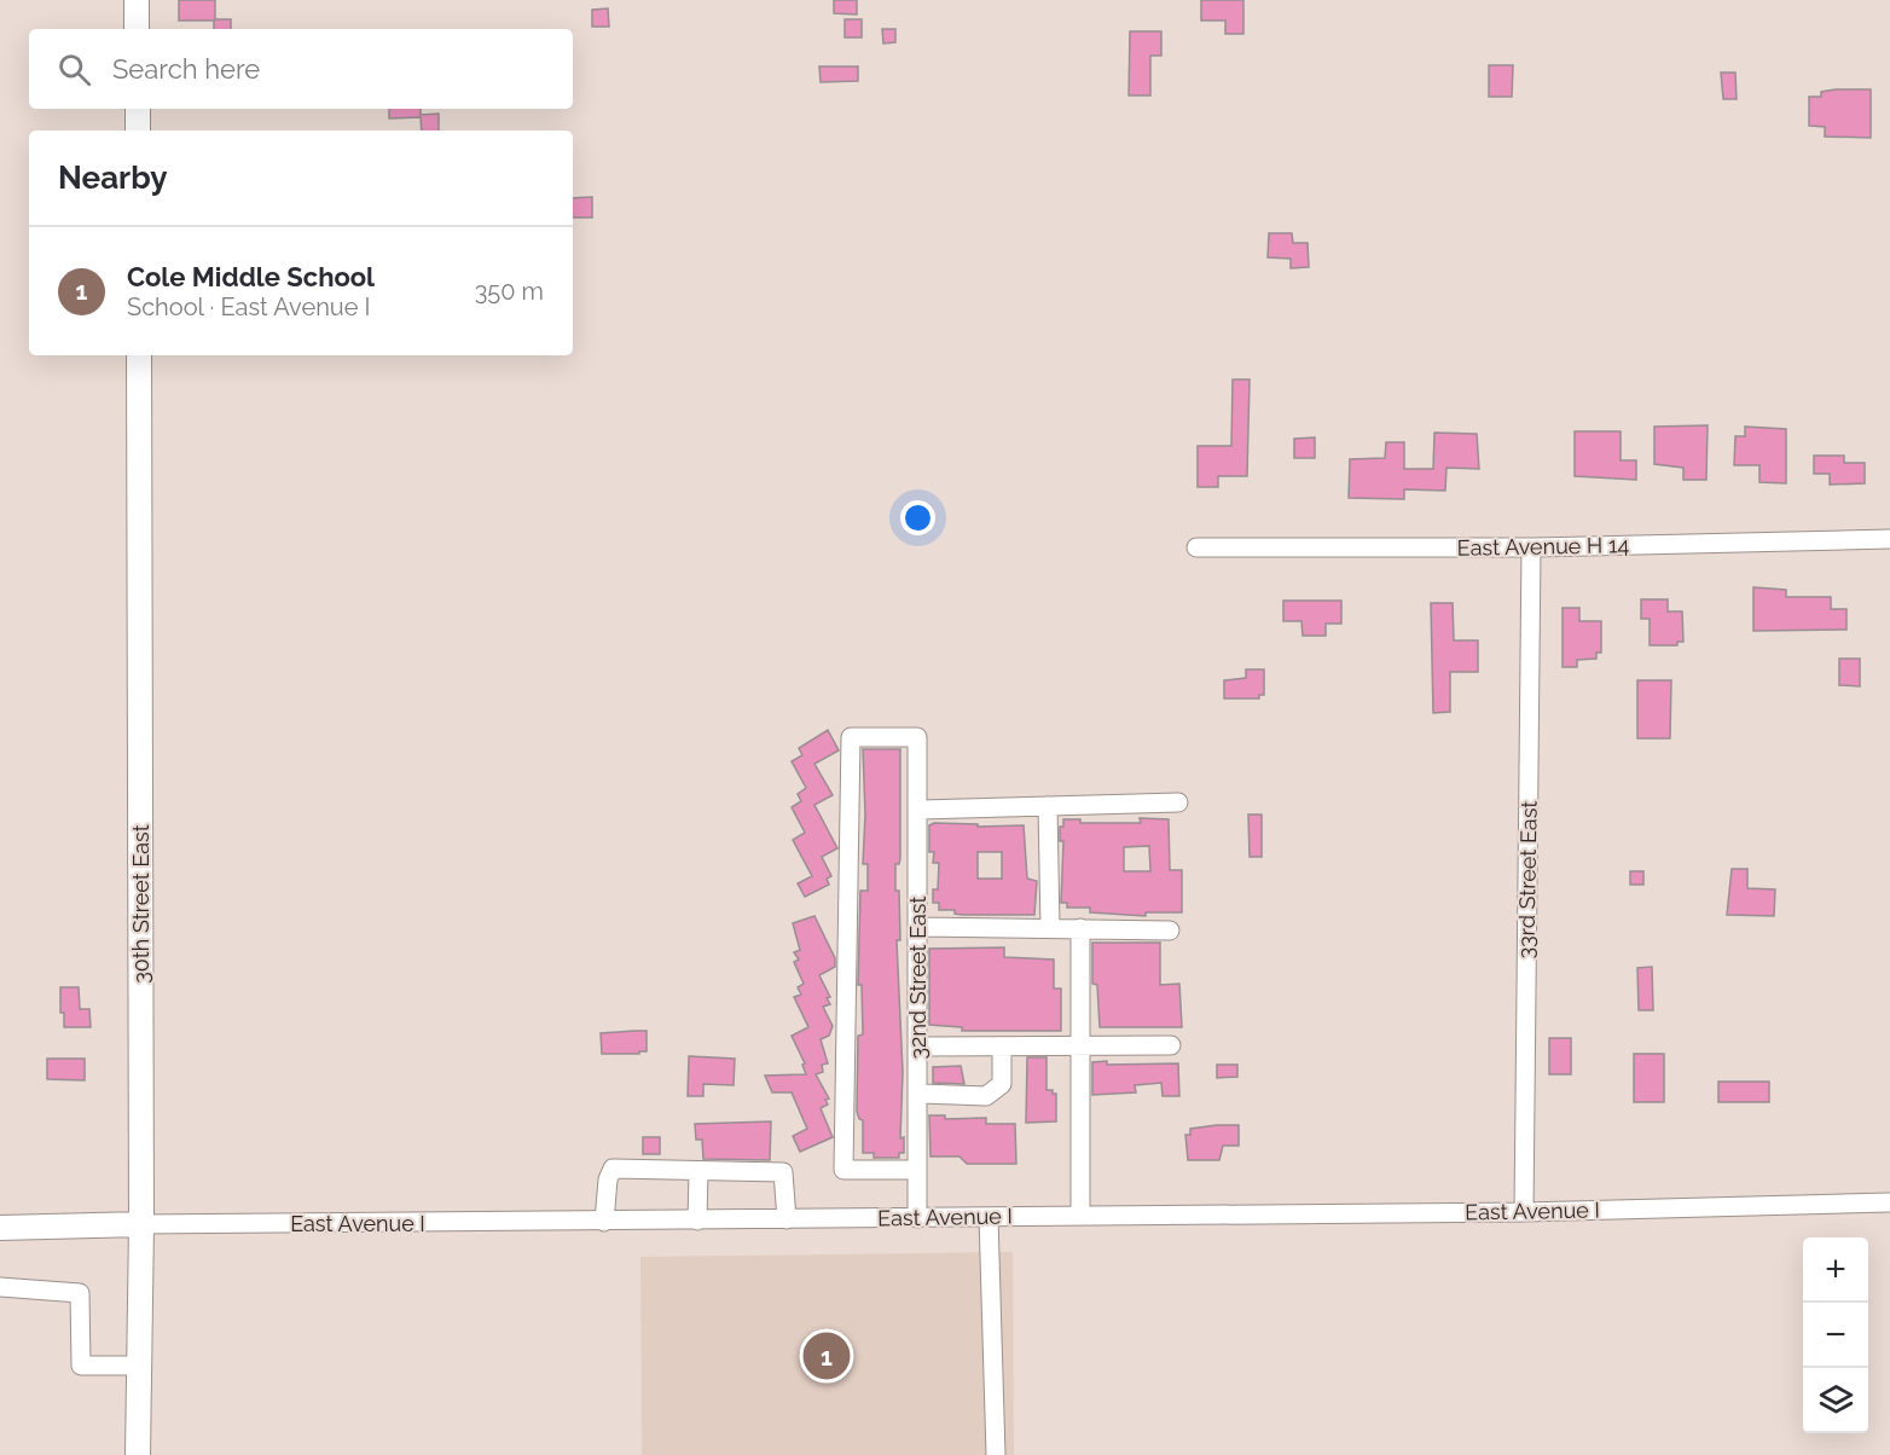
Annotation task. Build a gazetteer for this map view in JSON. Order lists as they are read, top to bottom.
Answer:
{
  "streets": {
    "main road": ["30th Street East", "East Avenue I"],
    "street": ["East Avenue H 14", "33rd Street East", "32nd Street East"]
  },
  "crossings": [
    ["East Avenue H 14", "33rd Street East"],
    ["33rd Street East", "East Avenue I"],
    ["30th Street East", "East Avenue I"],
    ["32nd Street East", "East Avenue I"]
  ],
  "page": {
    "search": "Search here",
    "heading": "Nearby",
    "list": [
      {
        "mark": "1",
        "name": "Cole Middle School",
        "note": "School · East Avenue I",
        "value": "350 m"
      }
    ],
    "map_buttons": ["+", "−"],
    "pins": "1"
  }
}
